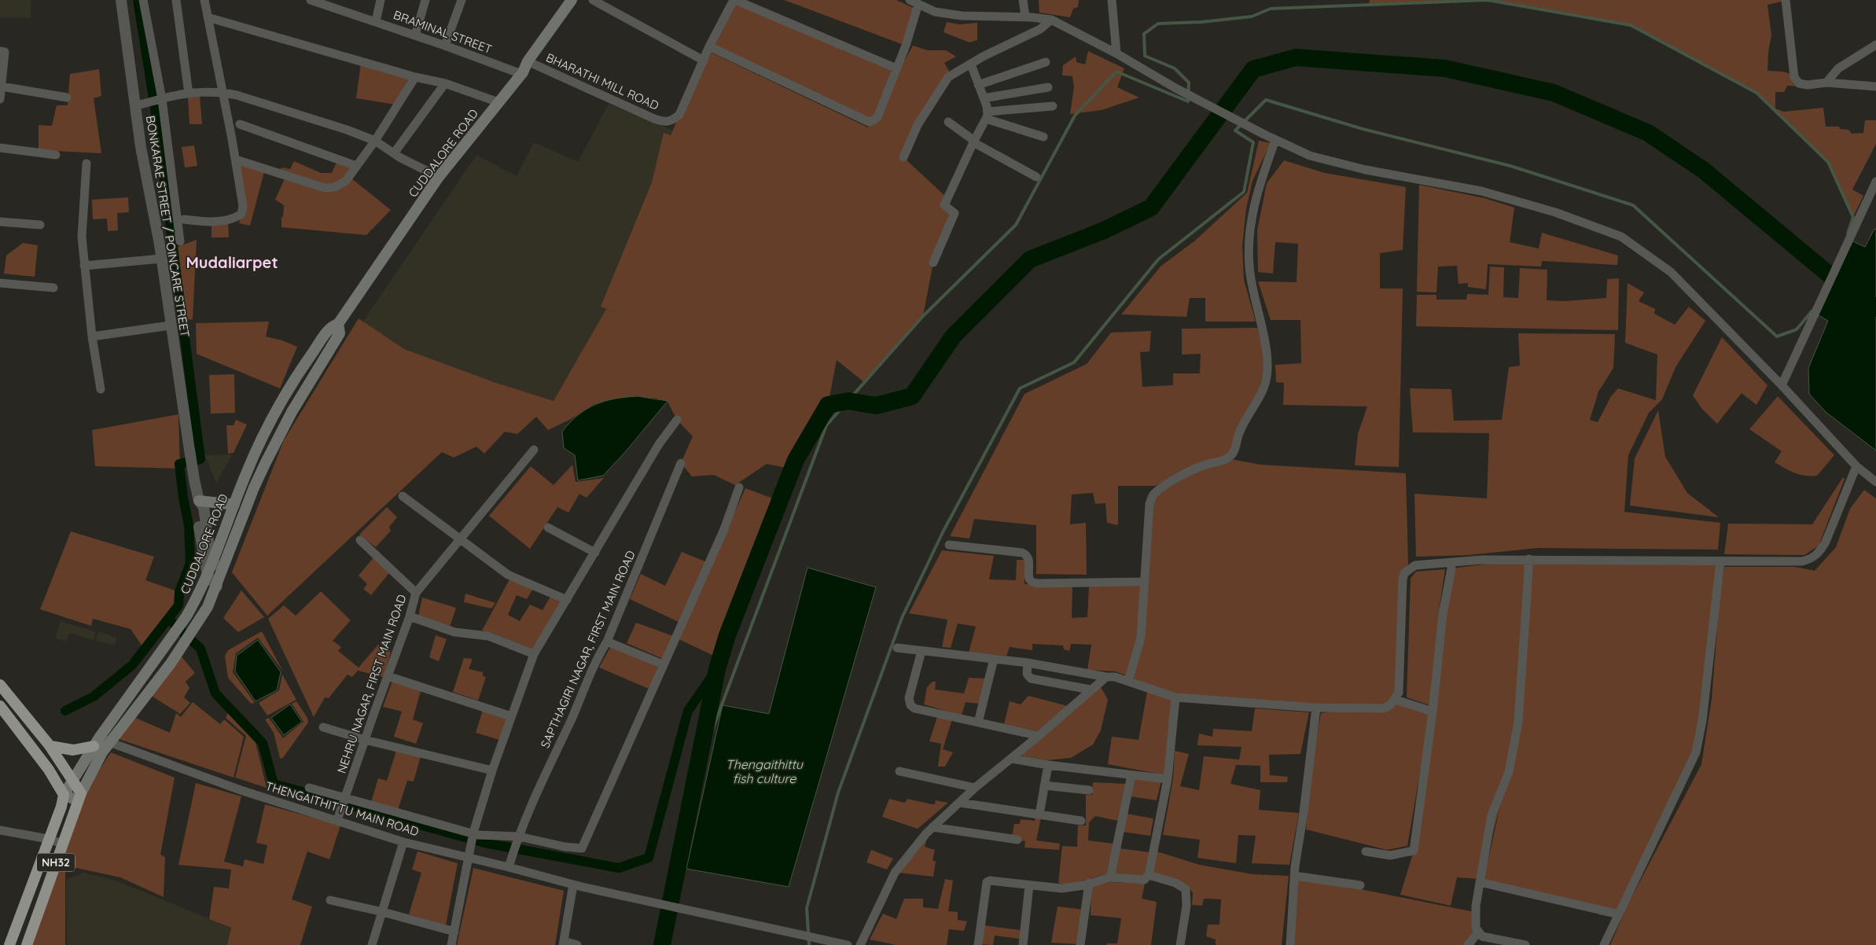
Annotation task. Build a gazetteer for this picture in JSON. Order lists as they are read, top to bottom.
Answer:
{
  "streets": {
    "highway": ["NH32"],
    "main road": ["CUDDALORE ROAD"],
    "street": [
      "BRAMINAL STREET",
      "BHARATHI MILL ROAD",
      "BONKARAE STREET / POINCARE STREET",
      "SAPTHAGIRI NAGAR, FIRST MAIN ROAD",
      "NEHRU NAGAR, FIRST MAIN ROAD",
      "THENGAITHITTU MAIN ROAD"
    ]
  },
  "crossings": [
    ["BRAMINAL STREET", "CUDDALORE ROAD"],
    ["BHARATHI MILL ROAD", "CUDDALORE ROAD"],
    ["CUDDALORE ROAD", "THENGAITHITTU MAIN ROAD"],
    ["CUDDALORE ROAD", "NH32"],
    ["SAPTHAGIRI NAGAR, FIRST MAIN ROAD", "THENGAITHITTU MAIN ROAD"],
    ["NEHRU NAGAR, FIRST MAIN ROAD", "THENGAITHITTU MAIN ROAD"]
  ],
  "districts": ["Mudaliarpet"],
  "water": ["Thengaithittu fish culture"]
}
